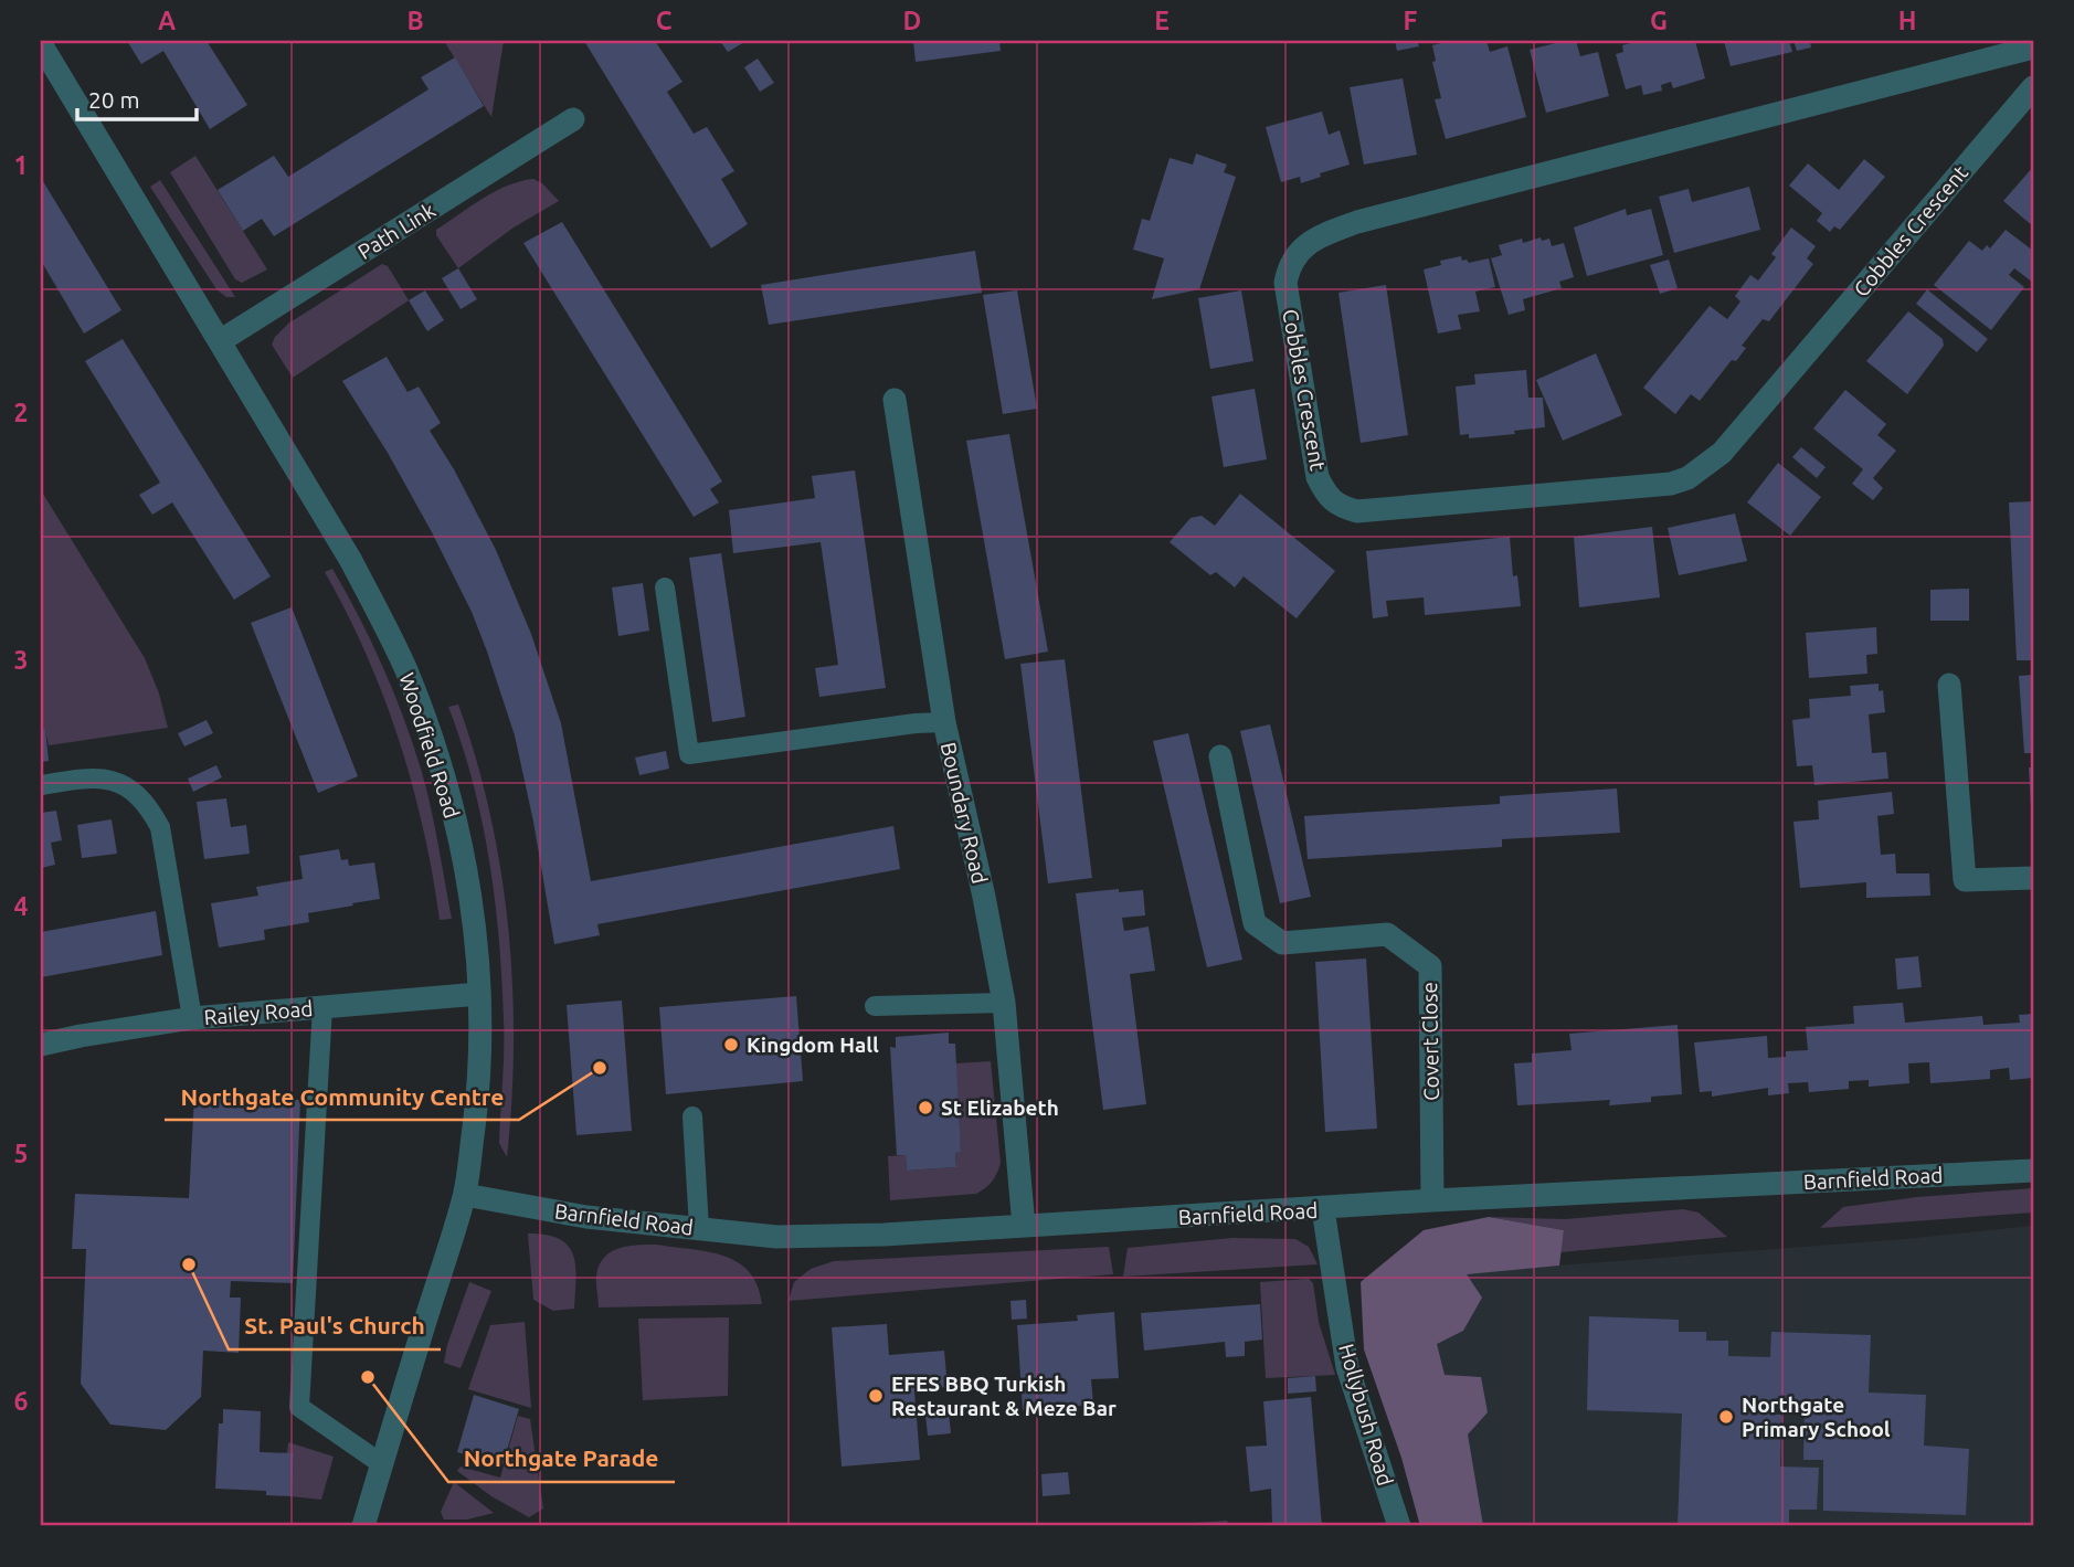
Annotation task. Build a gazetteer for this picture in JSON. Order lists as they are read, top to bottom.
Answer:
{
  "streets": {
    "street": [
      "Path Link",
      "Cobbles Crescent",
      "Woodfield Road",
      "Boundary Road",
      "Railey Road",
      "Covert Close",
      "Barnfield Road",
      "Hollybush Road"
    ]
  },
  "crossings": [
    ["Path Link", "Woodfield Road"],
    ["Woodfield Road", "Railey Road"],
    ["Woodfield Road", "Barnfield Road"],
    ["Boundary Road", "Barnfield Road"],
    ["Covert Close", "Barnfield Road"],
    ["Barnfield Road", "Hollybush Road"]
  ],
  "places": [
    "Kingdom Hall",
    "Northgate Community Centre",
    "St Elizabeth",
    "St. Paul's Church",
    "Northgate Parade",
    "EFES BBQ Turkish Restaurant & Meze Bar",
    "Northgate Primary School"
  ],
  "scale_bar": "20 m",
  "grid": {
    "columns": [
      "A",
      "B",
      "C",
      "D",
      "E",
      "F",
      "G",
      "H"
    ],
    "rows": [
      "1",
      "2",
      "3",
      "4",
      "5",
      "6"
    ]
  }
}
